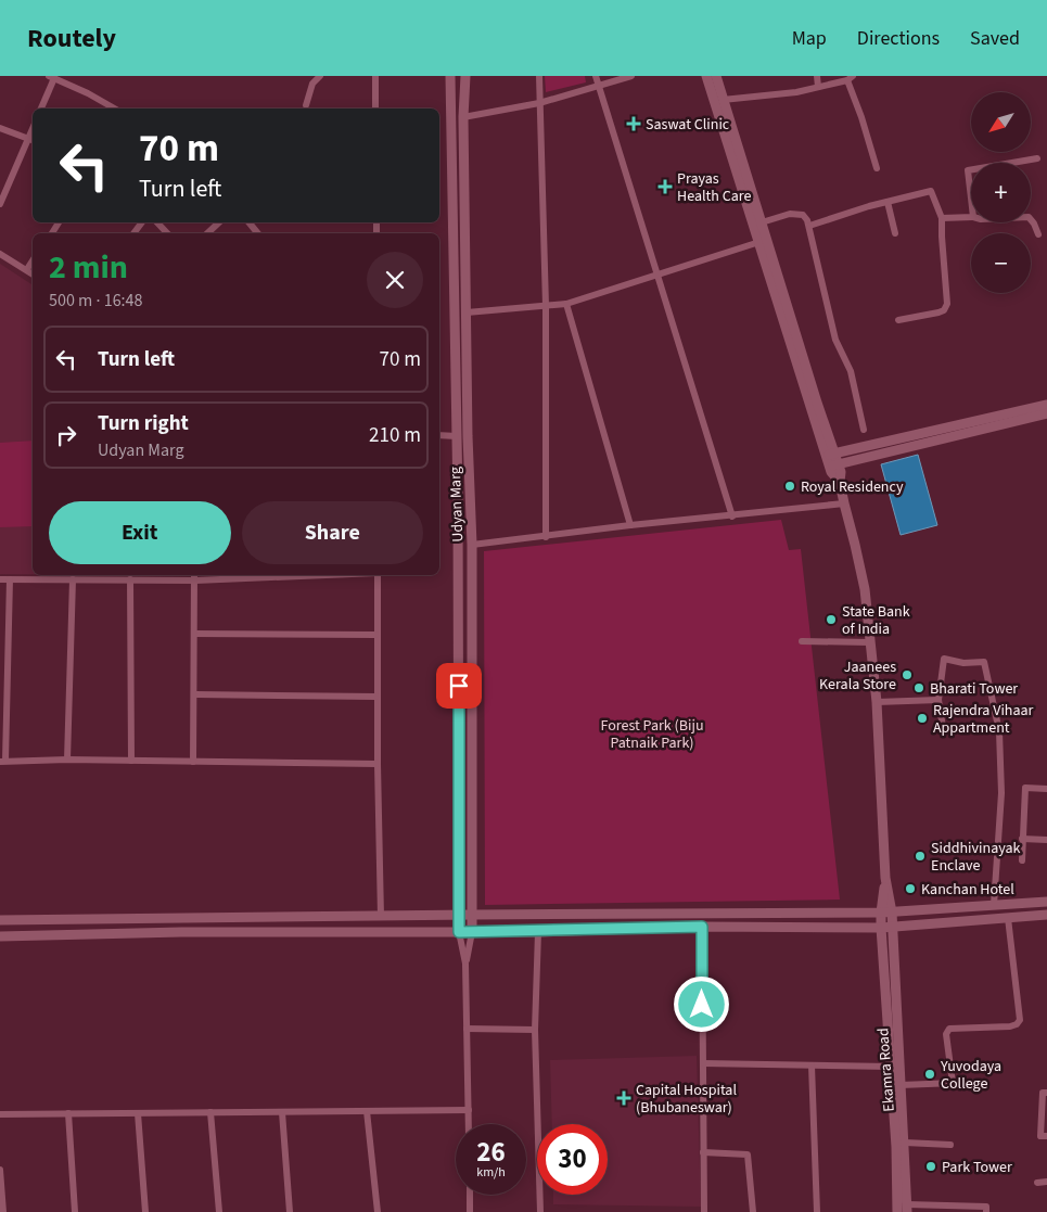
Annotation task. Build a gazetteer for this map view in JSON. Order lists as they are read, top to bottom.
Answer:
{
  "streets": {
    "street": ["Udyan Marg", "Ekamra Road"]
  },
  "parks": ["Forest Park (Biju Patnaik Park)"],
  "places": {
    "health": ["Saswat Clinic", "Prayas Health Care", "Capital Hospital (Bhubaneswar)"],
    "other": [
      "Royal Residency",
      "State Bank of India",
      "Jaanees Kerala Store",
      "Bharati Tower",
      "Rajendra Vihaar Appartment",
      "Siddhivinayak Enclave",
      "Kanchan Hotel",
      "Yuvodaya College",
      "Park Tower"
    ]
  },
  "north": "bottom left",
  "page": {
    "header": "Routely",
    "nav": ["Map", "Directions", "Saved"],
    "map_buttons": ["+", "−"],
    "turn": ["70 m", "Turn left"],
    "heading": ["2 min", "500 m · 16:48"],
    "list": [
      {
        "name": "Turn left",
        "value": "70 m"
      },
      {
        "name": "Turn right",
        "note": "Udyan Marg",
        "value": "210 m"
      }
    ],
    "buttons": ["Exit", "Share"],
    "speed": "26 km/h",
    "limit": "30"
  }
}
